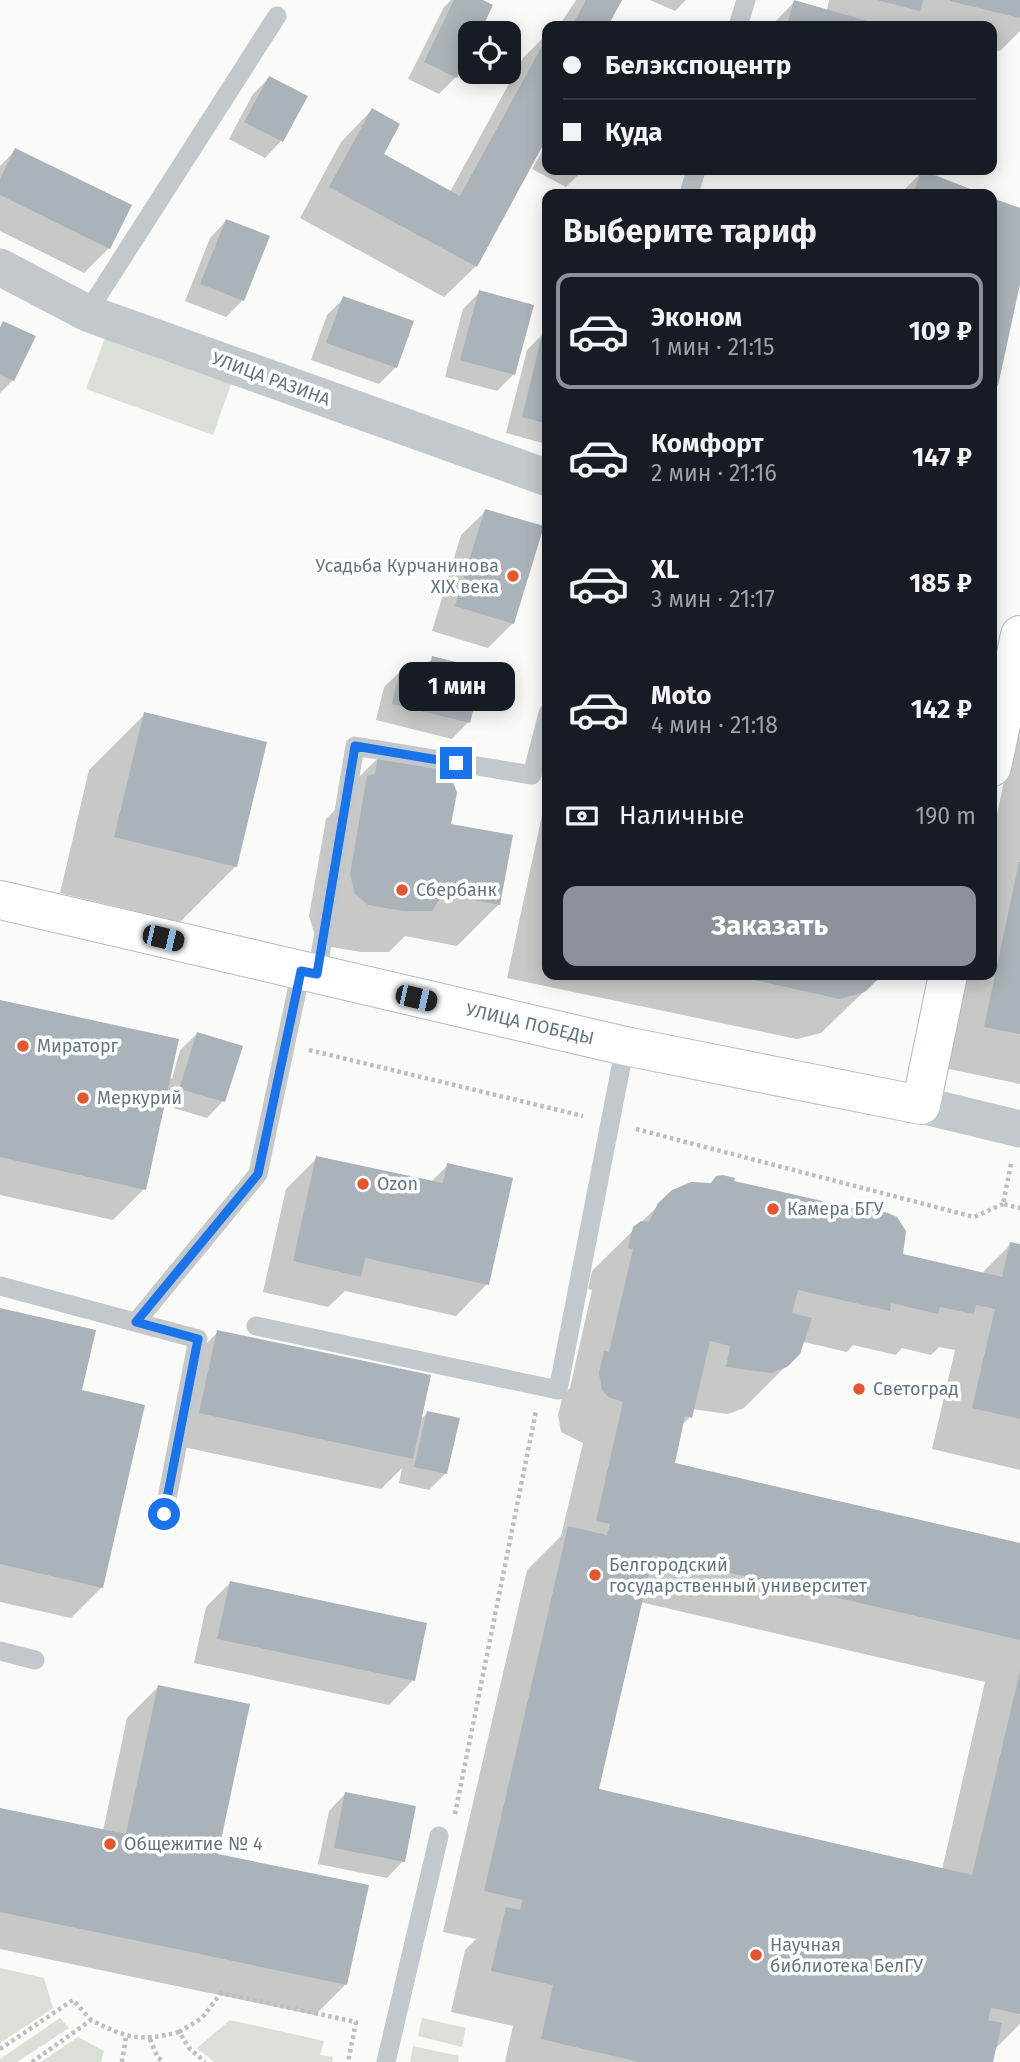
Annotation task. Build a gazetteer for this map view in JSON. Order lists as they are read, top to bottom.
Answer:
{
  "streets": {
    "street": ["УЛИЦА РАЗИНА", "УЛИЦА ПОБЕДЫ"]
  },
  "places": [
    "Усадьба Курчанинова XIX века",
    "Сбербанк",
    "Мираторг",
    "Меркурий",
    "Ozon",
    "Камера БГУ",
    "Светоград",
    "Белгородский государственный университет",
    "Общежитие № 4",
    "Научная библиотека БелГУ"
  ],
  "page": {
    "banner": ["Белэкспоцентр", "Куда"],
    "heading": "Выберите тариф",
    "list": [
      {
        "name": "Эконом",
        "note": "1 мин · 21:15",
        "value": "109 ₽"
      },
      {
        "name": "Комфорт",
        "note": "2 мин · 21:16",
        "value": "147 ₽"
      },
      {
        "name": "XL",
        "note": "3 мин · 21:17",
        "value": "185 ₽"
      },
      {
        "name": "Moto",
        "note": "4 мин · 21:18",
        "value": "142 ₽"
      }
    ],
    "bubble": "1 мин",
    "pay": ["Наличные", "190 m"],
    "buttons": "Заказать"
  }
}
